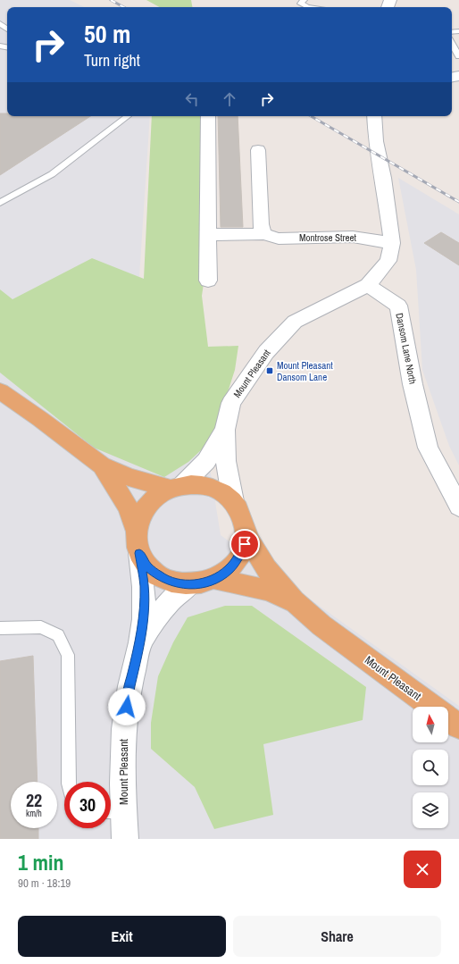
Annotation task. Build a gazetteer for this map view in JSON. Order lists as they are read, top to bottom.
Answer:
{
  "streets": {
    "highway": ["Mount Pleasant"],
    "street": ["Montrose Street", "Dansom Lane North"]
  },
  "crossings": [
    ["Dansom Lane North", "Mount Pleasant"]
  ],
  "places": {
    "transit": ["Mount Pleasant Dansom Lane"]
  },
  "north": "top",
  "page": {
    "turn": ["50 m", "Turn right"],
    "speed": "22 km/h",
    "limit": "30",
    "heading": ["1 min", "90 m · 18:19"],
    "buttons": ["Exit", "Share"]
  }
}
